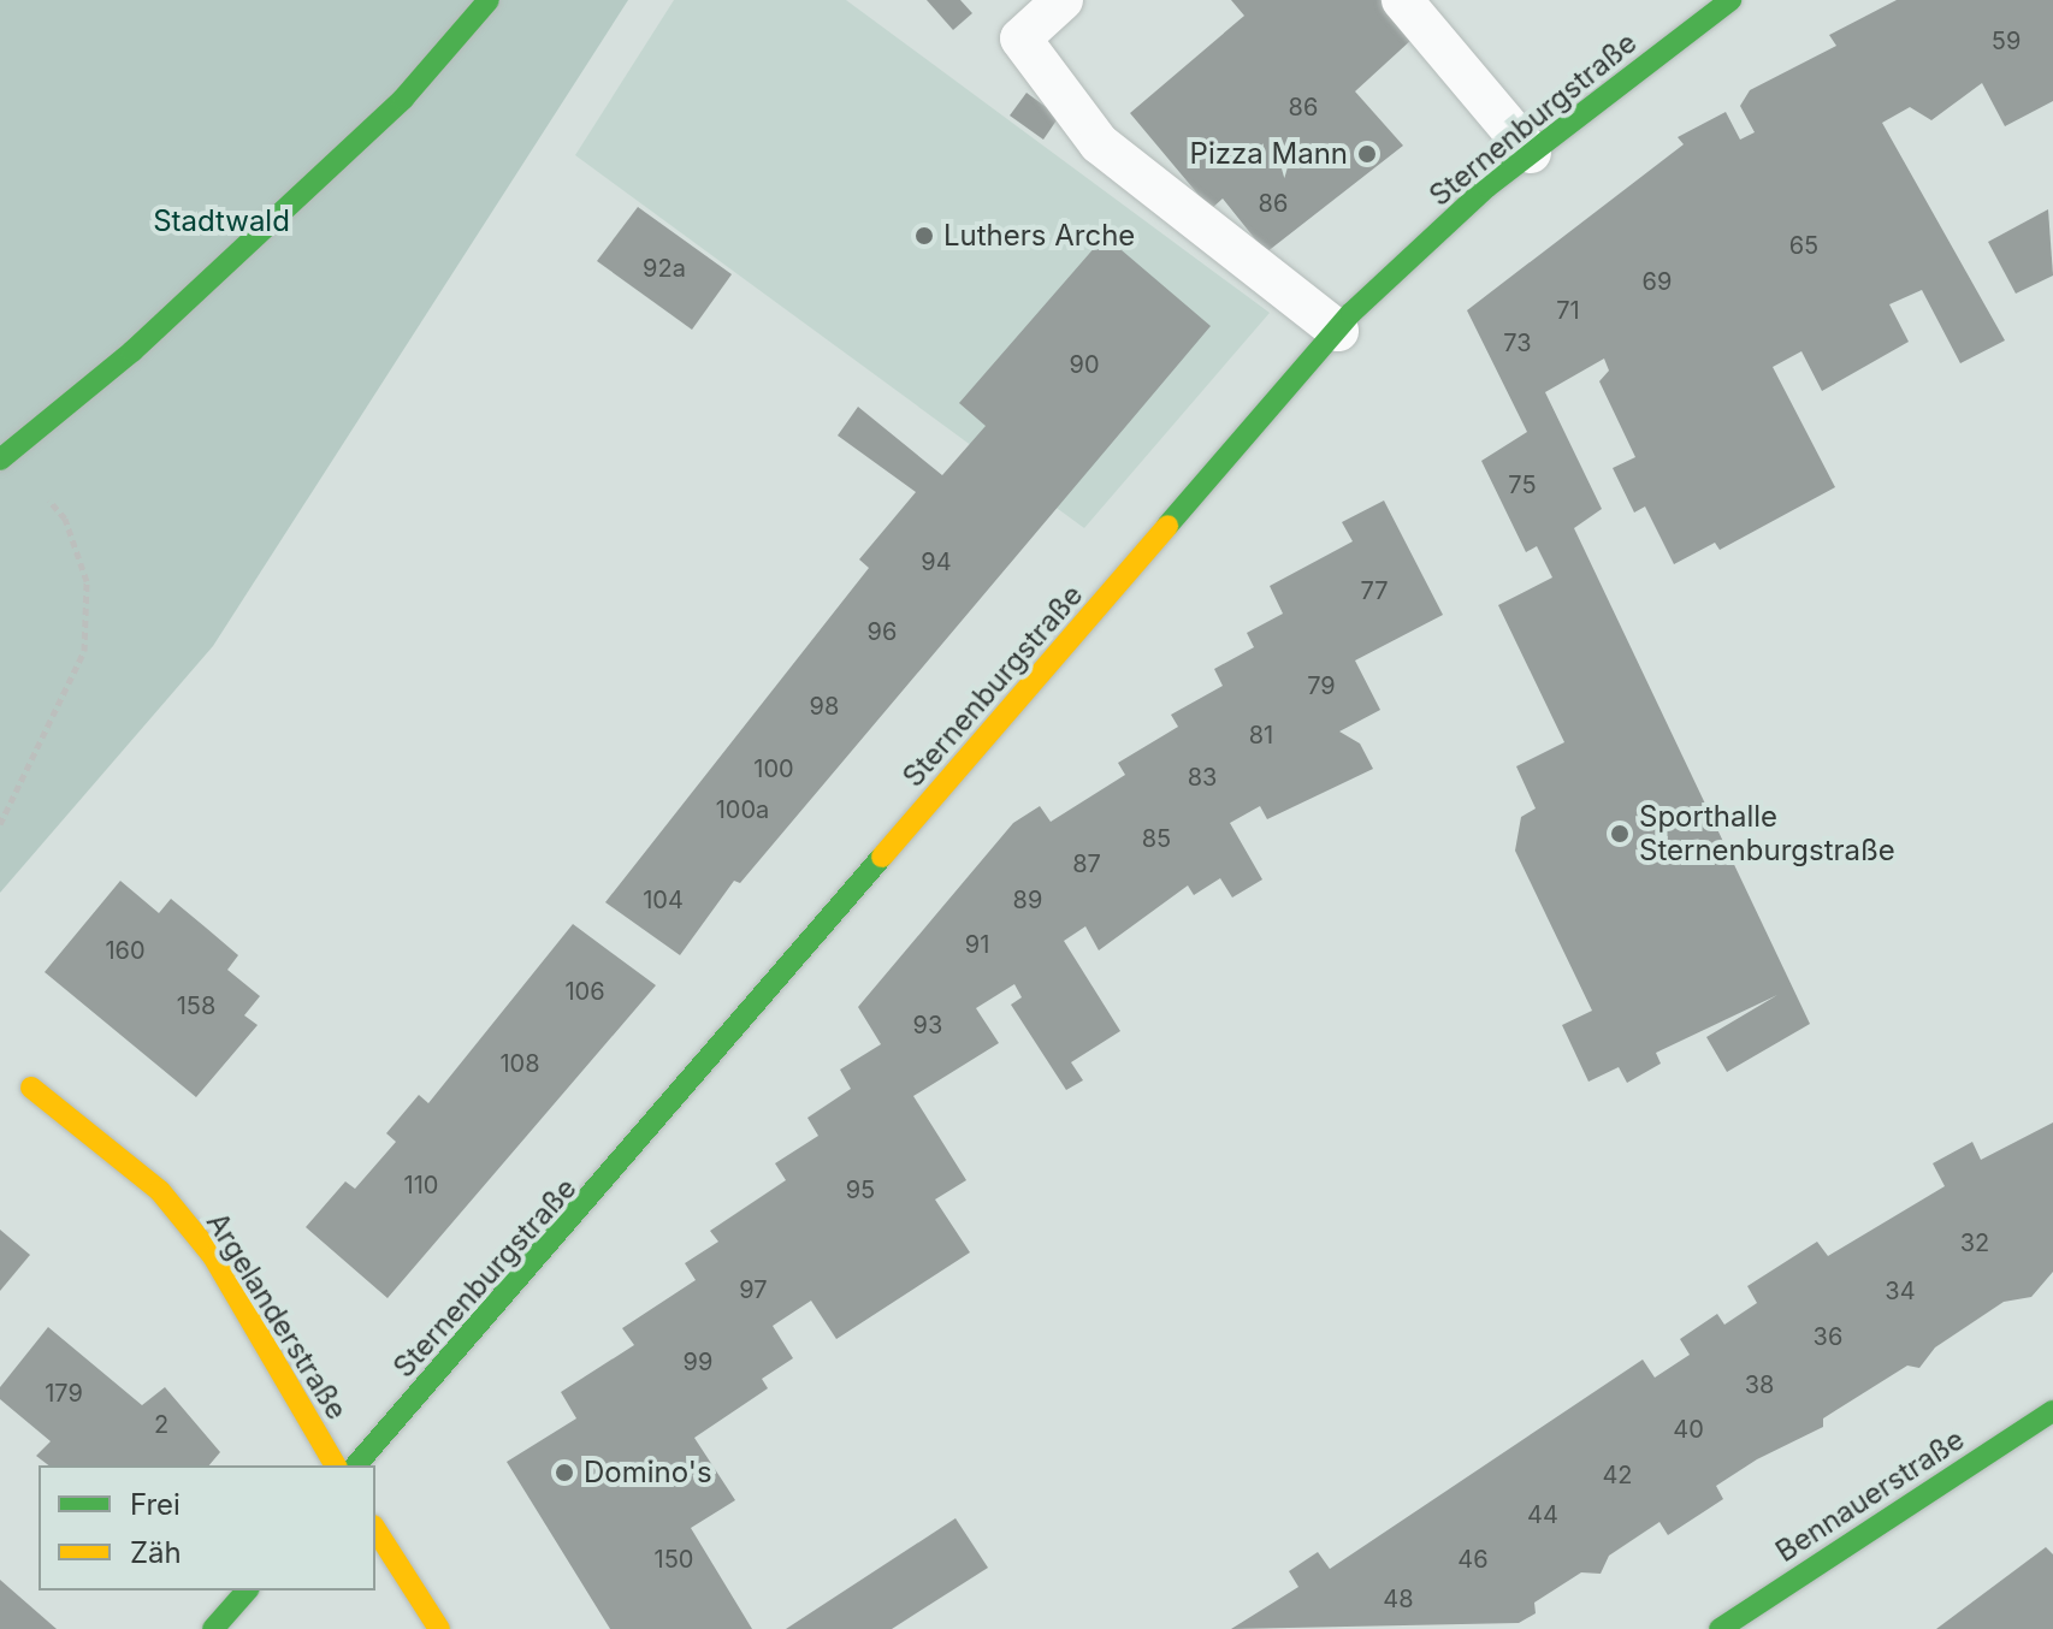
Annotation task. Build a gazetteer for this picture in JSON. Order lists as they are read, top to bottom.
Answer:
{
  "streets": {
    "street": ["Sternenburgstraße", "Argelanderstraße", "Bennauerstraße"]
  },
  "parks": ["Stadtwald"],
  "places": [
    "Pizza Mann",
    "Luthers Arche",
    "Sporthalle Sternenburgstraße",
    "Domino's"
  ],
  "house_numbers": [
    "59",
    "86",
    "86",
    "65",
    "92a",
    "69",
    "71",
    "73",
    "90",
    "75",
    "94",
    "77",
    "96",
    "79",
    "98",
    "81",
    "100",
    "83",
    "100a",
    "85",
    "87",
    "104",
    "89",
    "91",
    "160",
    "106",
    "158",
    "93",
    "108",
    "110",
    "95",
    "32",
    "97",
    "34",
    "36",
    "99",
    "38",
    "179",
    "2",
    "40",
    "42",
    "44",
    "150",
    "46",
    "48"
  ],
  "legend": ["Frei", "Zäh"]
}
